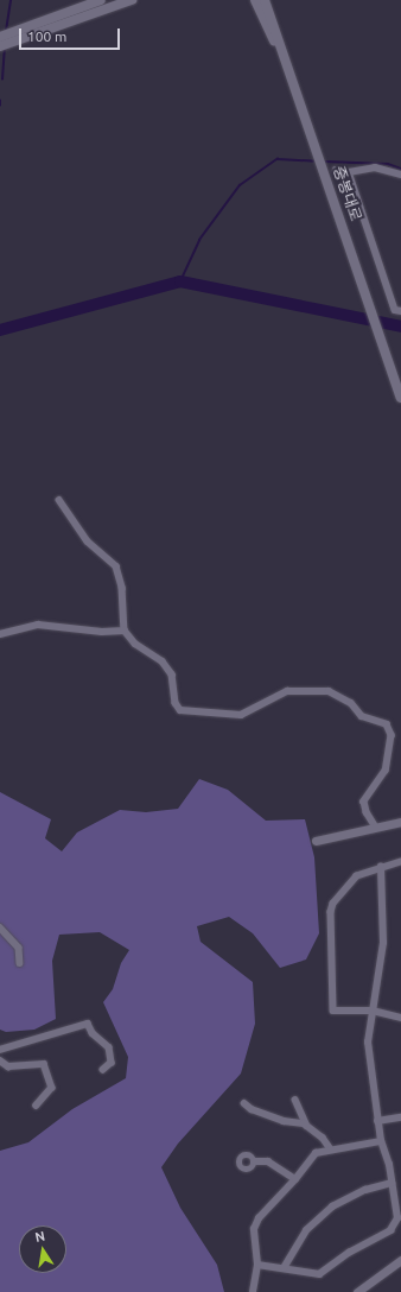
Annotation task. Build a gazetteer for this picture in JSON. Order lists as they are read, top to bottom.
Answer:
{
  "streets": {
    "main road": ["중봉대로"]
  },
  "scale_bar": "100 m",
  "north": "top"
}
